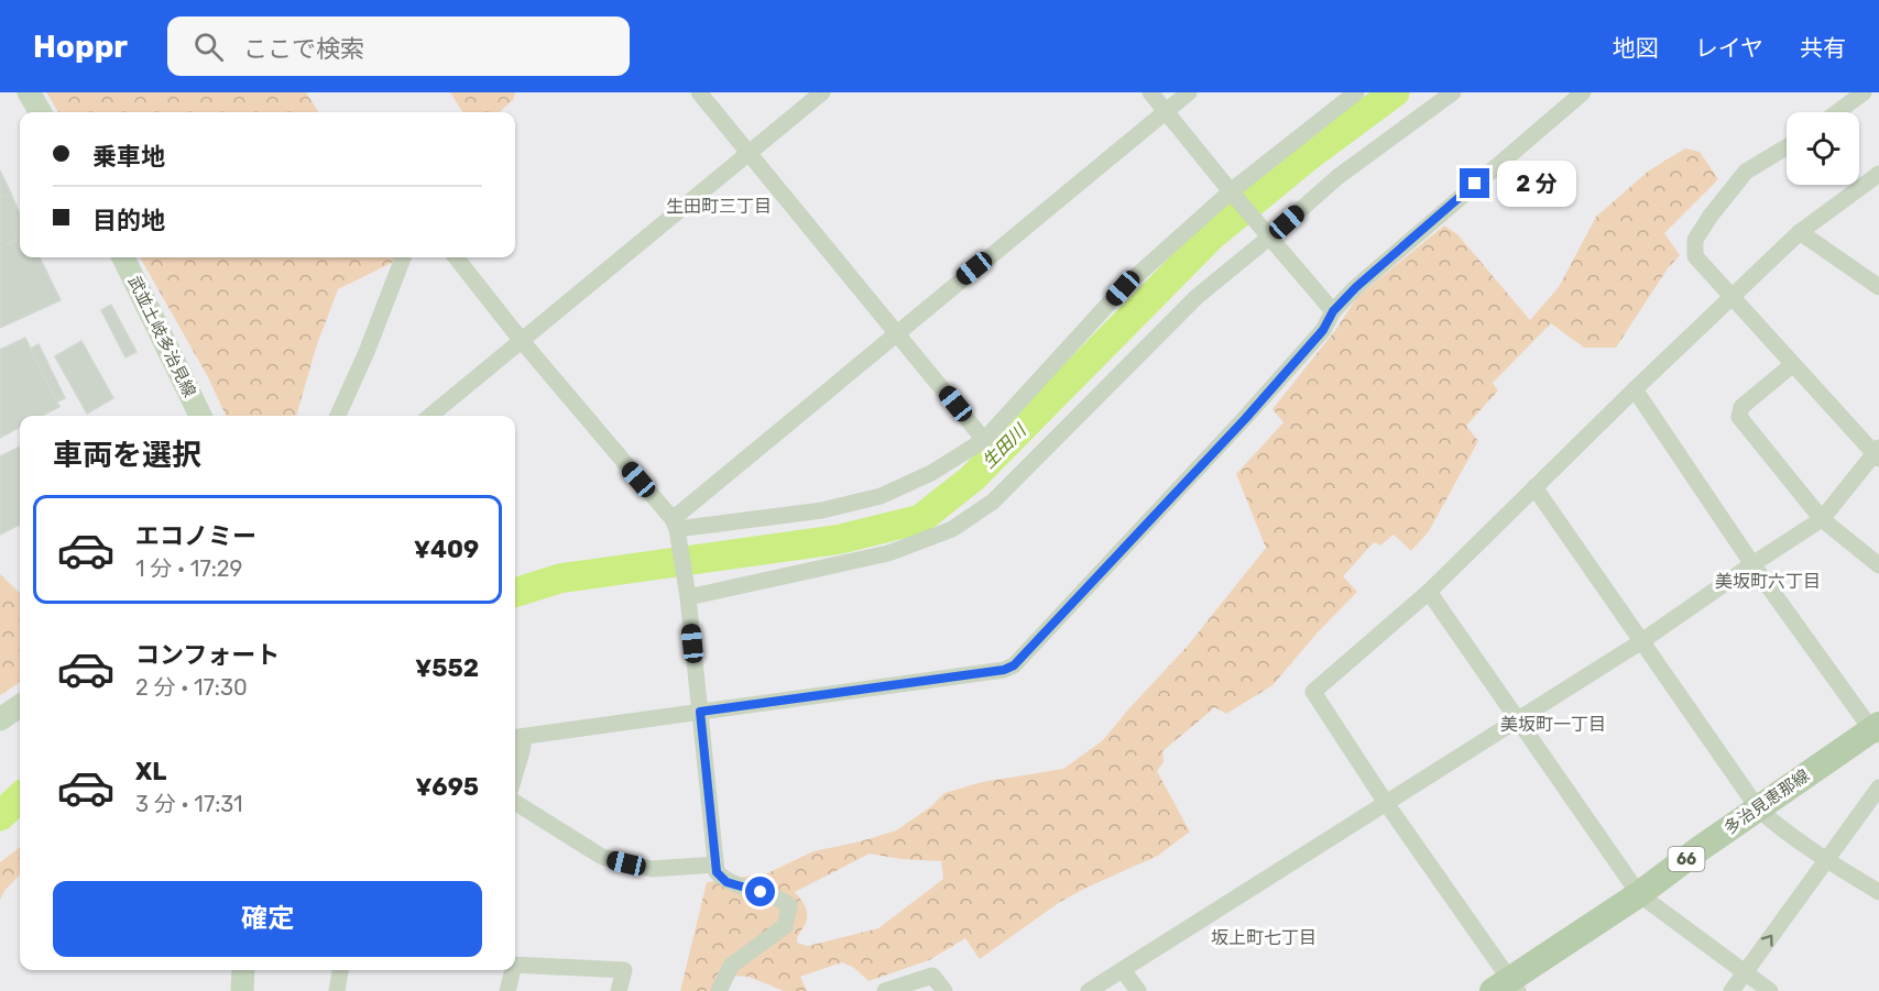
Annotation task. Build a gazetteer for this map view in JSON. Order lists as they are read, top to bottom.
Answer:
{
  "streets": {
    "main road": ["武並土岐多治見線", "多治見恵那線", "66"]
  },
  "districts": [
    "生田町三丁目",
    "美坂町六丁目",
    "美坂町一丁目",
    "坂上町七丁目"
  ],
  "water": ["生田川"],
  "page": {
    "header": "Hoppr",
    "search": "ここで検索",
    "nav": ["地図", "レイヤ", "共有"],
    "banner": ["乗車地", "目的地"],
    "bubble": "2 分",
    "heading": "車両を選択",
    "list": [
      {
        "name": "エコノミー",
        "note": "1 分 · 17:29",
        "value": "¥409"
      },
      {
        "name": "コンフォート",
        "note": "2 分 · 17:30",
        "value": "¥552"
      },
      {
        "name": "XL",
        "note": "3 分 · 17:31",
        "value": "¥695"
      }
    ],
    "buttons": "確定"
  }
}
